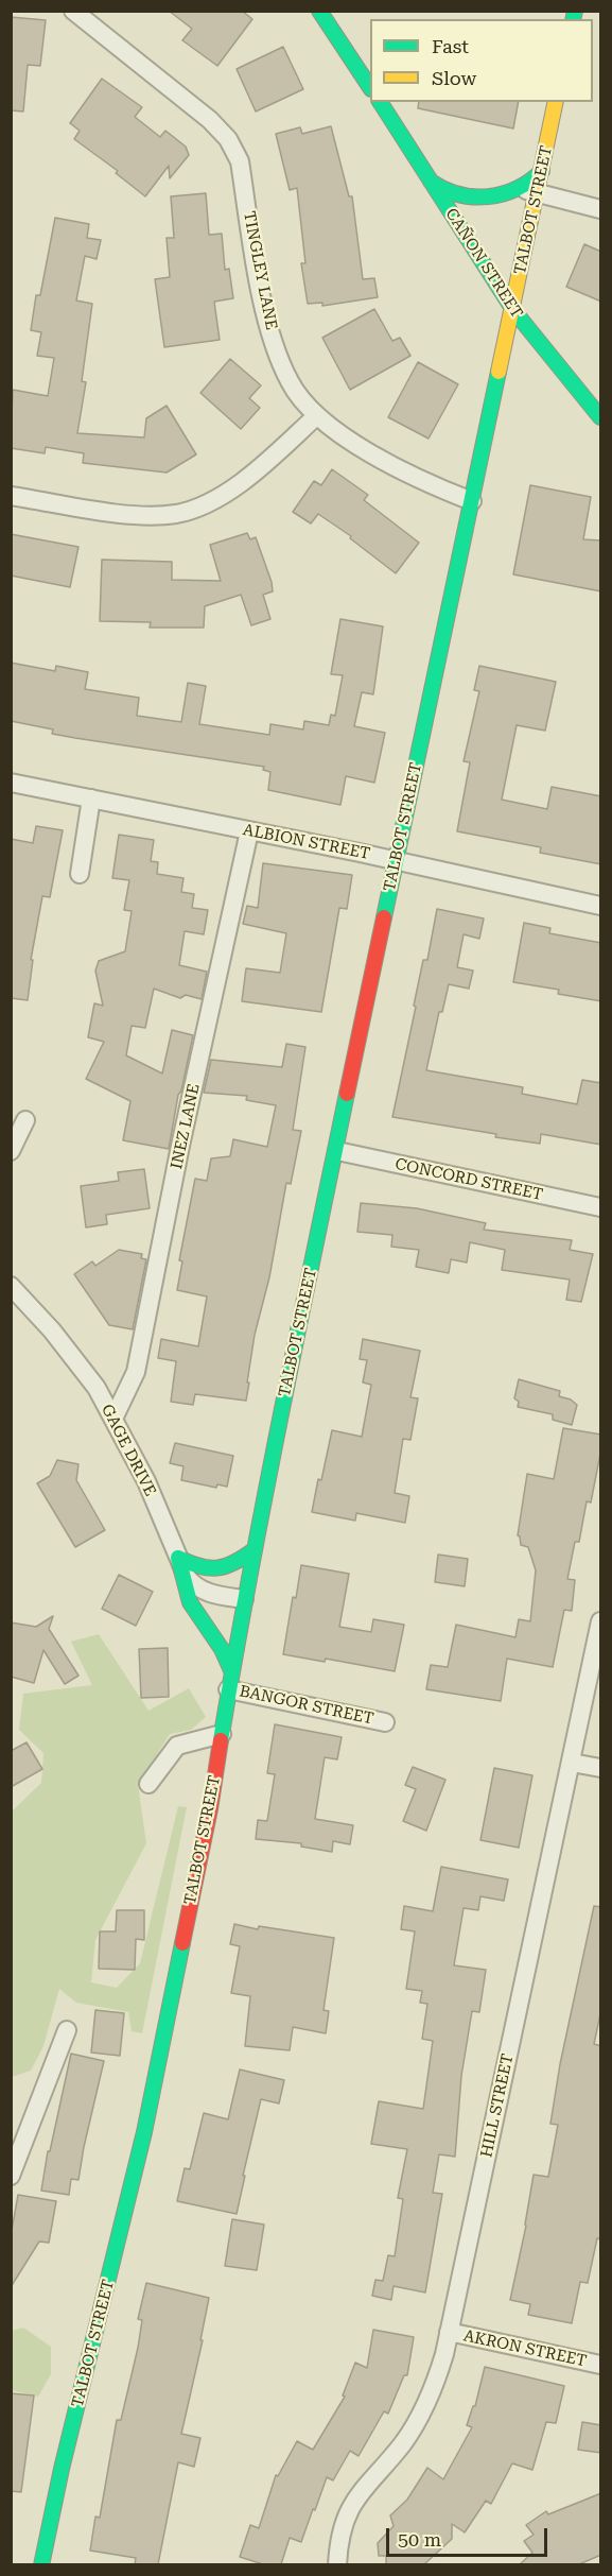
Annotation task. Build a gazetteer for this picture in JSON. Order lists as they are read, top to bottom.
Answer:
{
  "streets": {
    "main road": ["TALBOT STREET", "CAÑON STREET"],
    "street": [
      "TINGLEY LANE",
      "ALBION STREET",
      "INEZ LANE",
      "CONCORD STREET",
      "GAGE DRIVE",
      "BANGOR STREET",
      "HILL STREET",
      "AKRON STREET"
    ]
  },
  "crossings": [
    ["TALBOT STREET", "CAÑON STREET"],
    ["TALBOT STREET", "TINGLEY LANE"],
    ["TALBOT STREET", "ALBION STREET"],
    ["TALBOT STREET", "CONCORD STREET"],
    ["TALBOT STREET", "GAGE DRIVE"],
    ["TALBOT STREET", "BANGOR STREET"],
    ["ALBION STREET", "INEZ LANE"],
    ["INEZ LANE", "GAGE DRIVE"],
    ["HILL STREET", "AKRON STREET"]
  ],
  "legend": ["Fast", "Slow"],
  "scale_bar": "50 m"
}
